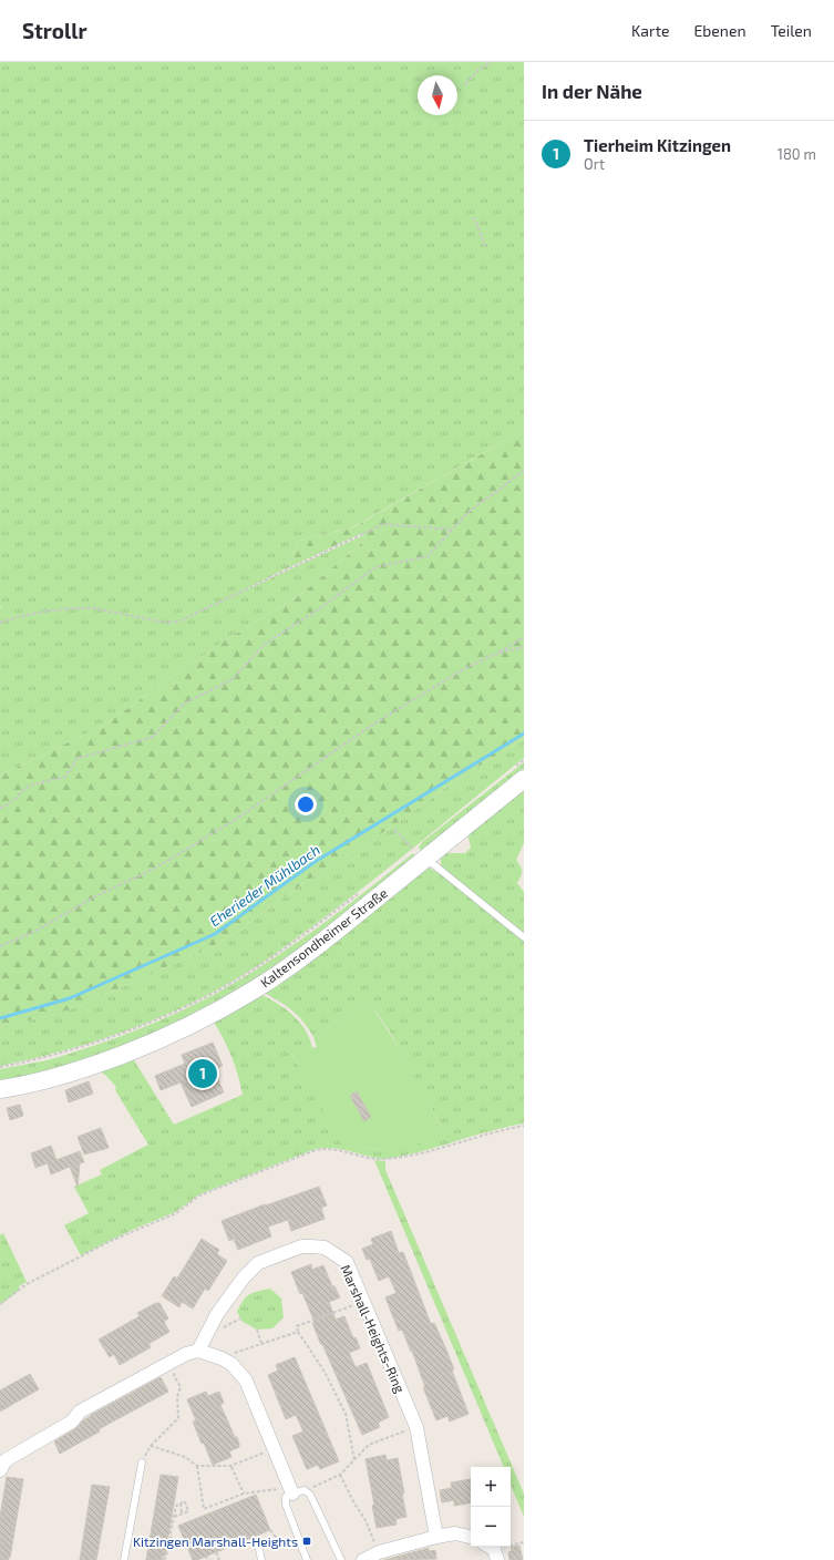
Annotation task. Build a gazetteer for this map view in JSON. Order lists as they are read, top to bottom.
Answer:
{
  "streets": {
    "main road": ["Kaltensondheimer Straße"],
    "street": ["Marshall-Heights-Ring"]
  },
  "water": ["Eherieder Mühlbach"],
  "places": {
    "transit": ["Kitzingen Marshall-Heights"]
  },
  "north": "bottom",
  "page": {
    "header": "Strollr",
    "nav": ["Karte", "Ebenen", "Teilen"],
    "heading": "In der Nähe",
    "list": [
      {
        "mark": "1",
        "name": "Tierheim Kitzingen",
        "note": "Ort",
        "value": "180 m"
      }
    ],
    "pins": "1",
    "map_buttons": ["+", "−"]
  }
}
